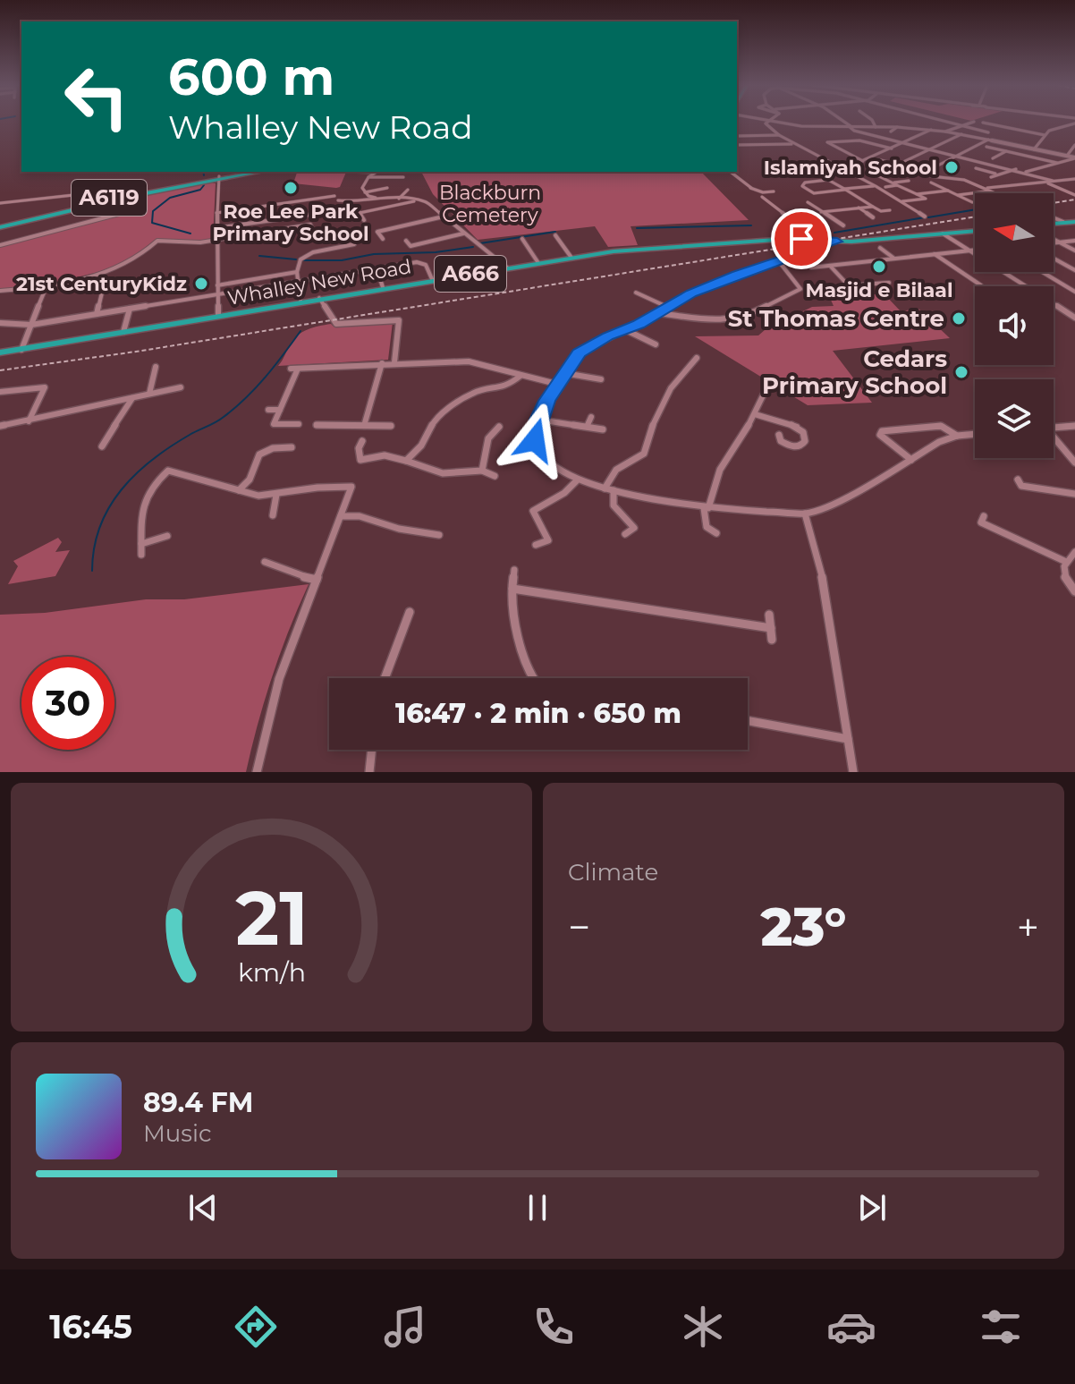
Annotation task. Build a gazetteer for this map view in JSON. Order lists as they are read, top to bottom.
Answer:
{
  "streets": {
    "highway": ["A6119", "A666", "Whalley New Road"]
  },
  "parks": ["Blackburn Cemetery"],
  "places": [
    "Islamiyah School",
    "Roe Lee Park Primary School",
    "Masjid e Bilaal",
    "21st CenturyKidz",
    "St Thomas Centre",
    "Cedars Primary School"
  ],
  "north": "left",
  "page": {
    "turn": ["600 m", "Whalley New Road"],
    "limit": "30",
    "trip": "16:47 · 2 min · 650 m",
    "tile": "Climate",
    "heat": ["−", "23°", "+"],
    "song": ["89.4 FM", "Music"],
    "tabs": "16:45",
    "gauge": ["21", "km/h"]
  }
}
